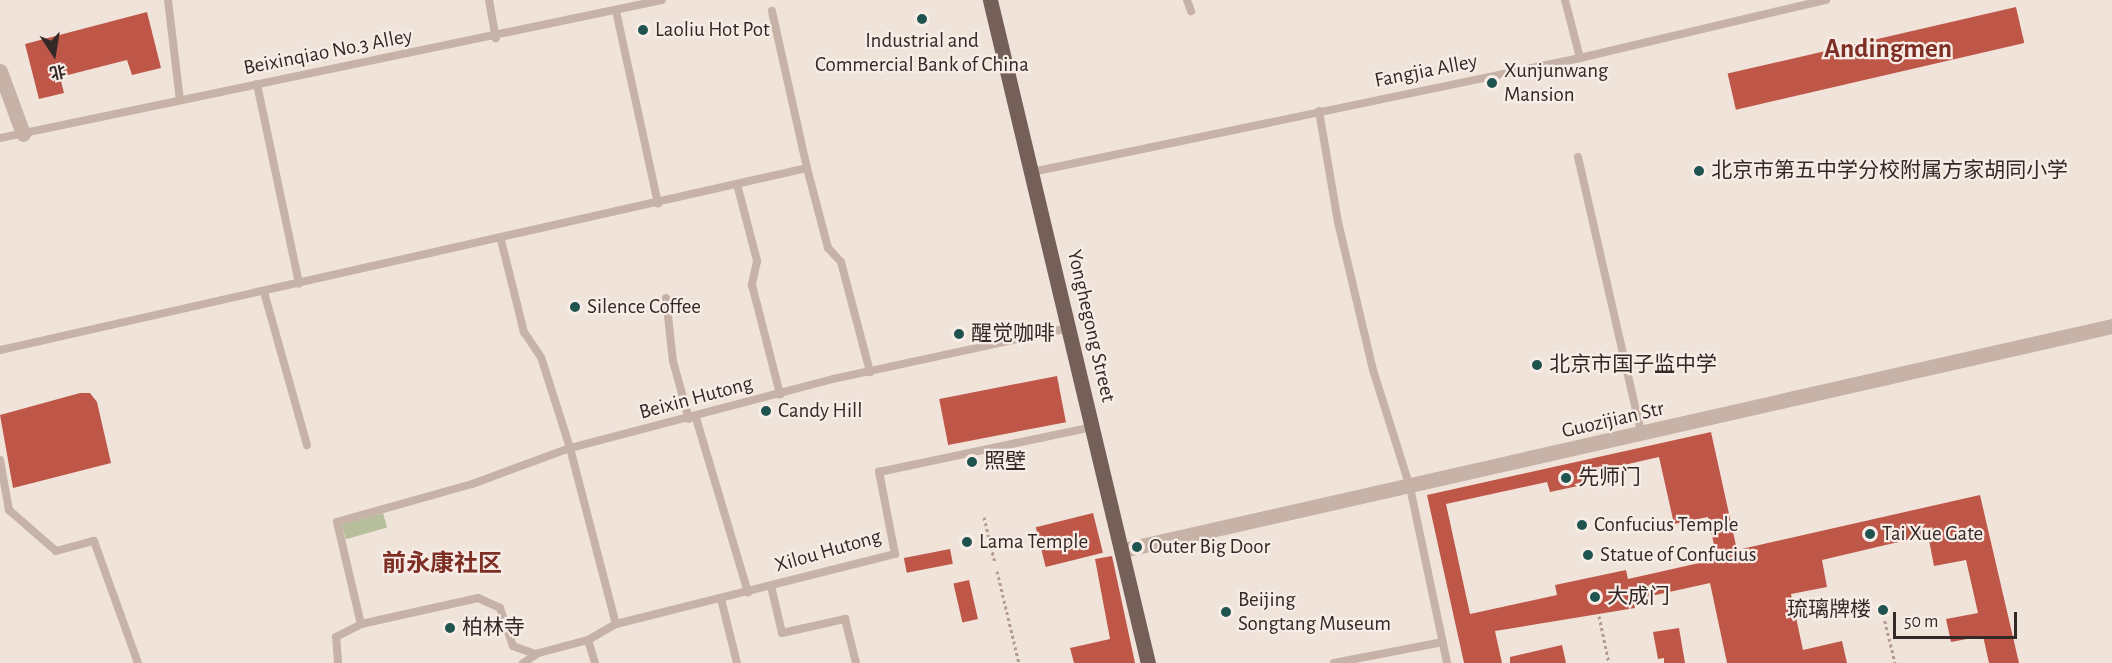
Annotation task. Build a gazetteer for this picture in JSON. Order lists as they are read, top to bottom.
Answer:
{
  "streets": {
    "main road": ["Yonghegong Street"],
    "street": ["Guozijian Str"],
    "lane": [
      "Beixinqiao No.3 Alley",
      "Fangjia Alley",
      "Beixin Hutong",
      "Xilou Hutong"
    ]
  },
  "crossings": [
    ["Fangjia Alley", "Yonghegong Street"],
    ["Yonghegong Street", "Beixin Hutong"],
    ["Yonghegong Street", "Guozijian Str"],
    ["Yonghegong Street", "Xilou Hutong"]
  ],
  "districts": ["Andingmen", "前永康社区"],
  "places": [
    "Industrial and Commercial Bank of China",
    "Laoliu Hot Pot",
    "Xunjunwang Mansion",
    "北京市第五中学分校附属方家胡同小学",
    "Silence Coffee",
    "醒觉咖啡",
    "北京市国子监中学",
    "Candy Hill",
    "照壁",
    "先师门",
    "Confucius Temple",
    "Tai Xue Gate",
    "Lama Temple",
    "Outer Big Door",
    "Statue of Confucius",
    "大成门",
    "琉璃牌楼",
    "Beijing Songtang Museum",
    "柏林寺"
  ],
  "scale_bar": "50 m",
  "north": "bottom"
}
